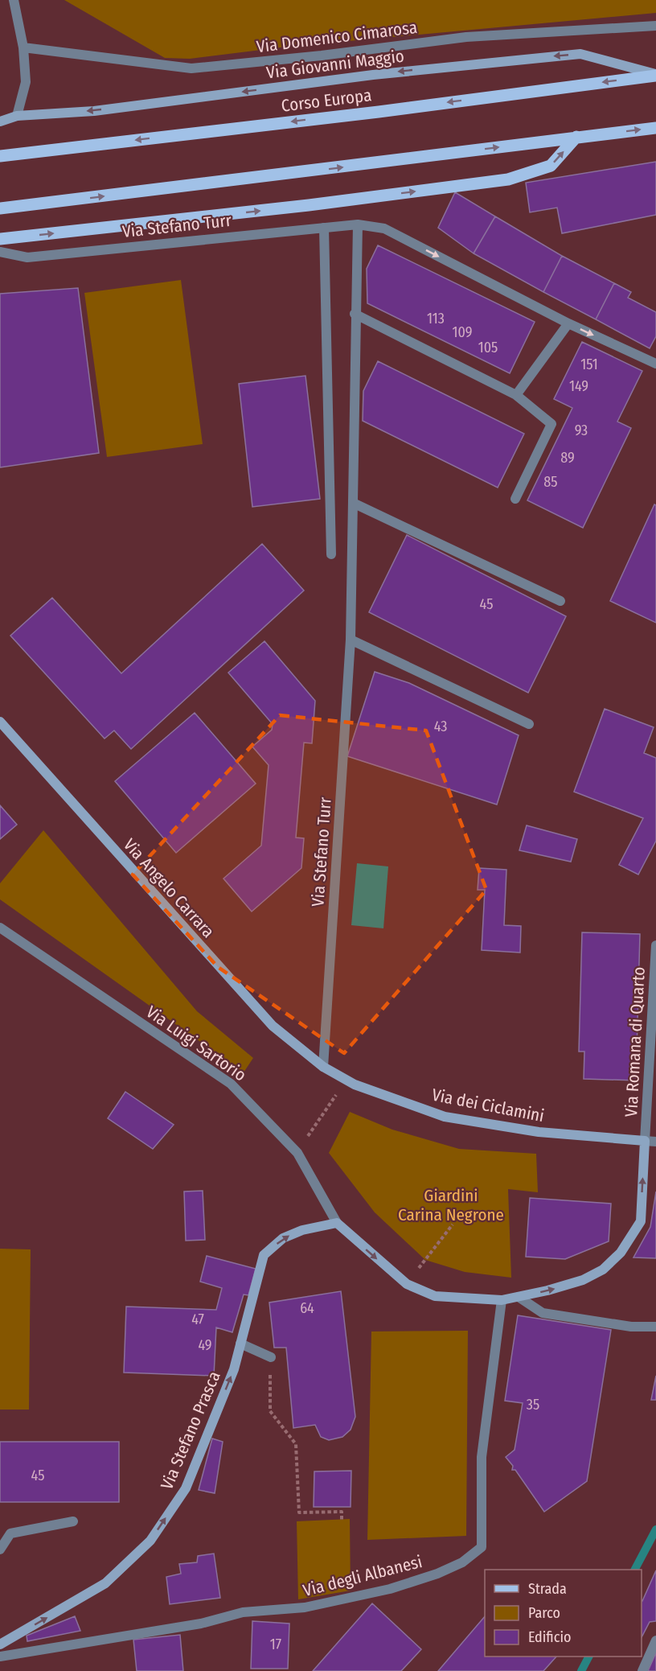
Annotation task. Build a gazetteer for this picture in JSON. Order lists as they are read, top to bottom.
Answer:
{
  "streets": {
    "main road": ["Corso Europa"],
    "street": [
      "Via Domenico Cimarosa",
      "Via Giovanni Maggio",
      "Via Stefano Turr",
      "Via Angelo Carrara",
      "Via Romana di Quarto",
      "Via Luigi Sartorio",
      "Via dei Ciclamini",
      "Via Stefano Prasca",
      "Via degli Albanesi"
    ]
  },
  "crossings": [
    ["Via Giovanni Maggio", "Corso Europa"],
    ["Via Stefano Turr", "Via Angelo Carrara"],
    ["Via Stefano Turr", "Via dei Ciclamini"],
    ["Via Angelo Carrara", "Via dei Ciclamini"],
    ["Via Romana di Quarto", "Via dei Ciclamini"],
    ["Via Luigi Sartorio", "Via Stefano Prasca"]
  ],
  "one_way": ["Via Giovanni Maggio", "Via Stefano Prasca"],
  "parks": ["Giardini Carina Negrone"],
  "house_numbers": [
    "113",
    "109",
    "105",
    "151",
    "149",
    "93",
    "89",
    "85",
    "45",
    "43",
    "64",
    "47",
    "49",
    "35",
    "45",
    "17"
  ],
  "legend": ["Strada", "Parco", "Edificio"]
}
